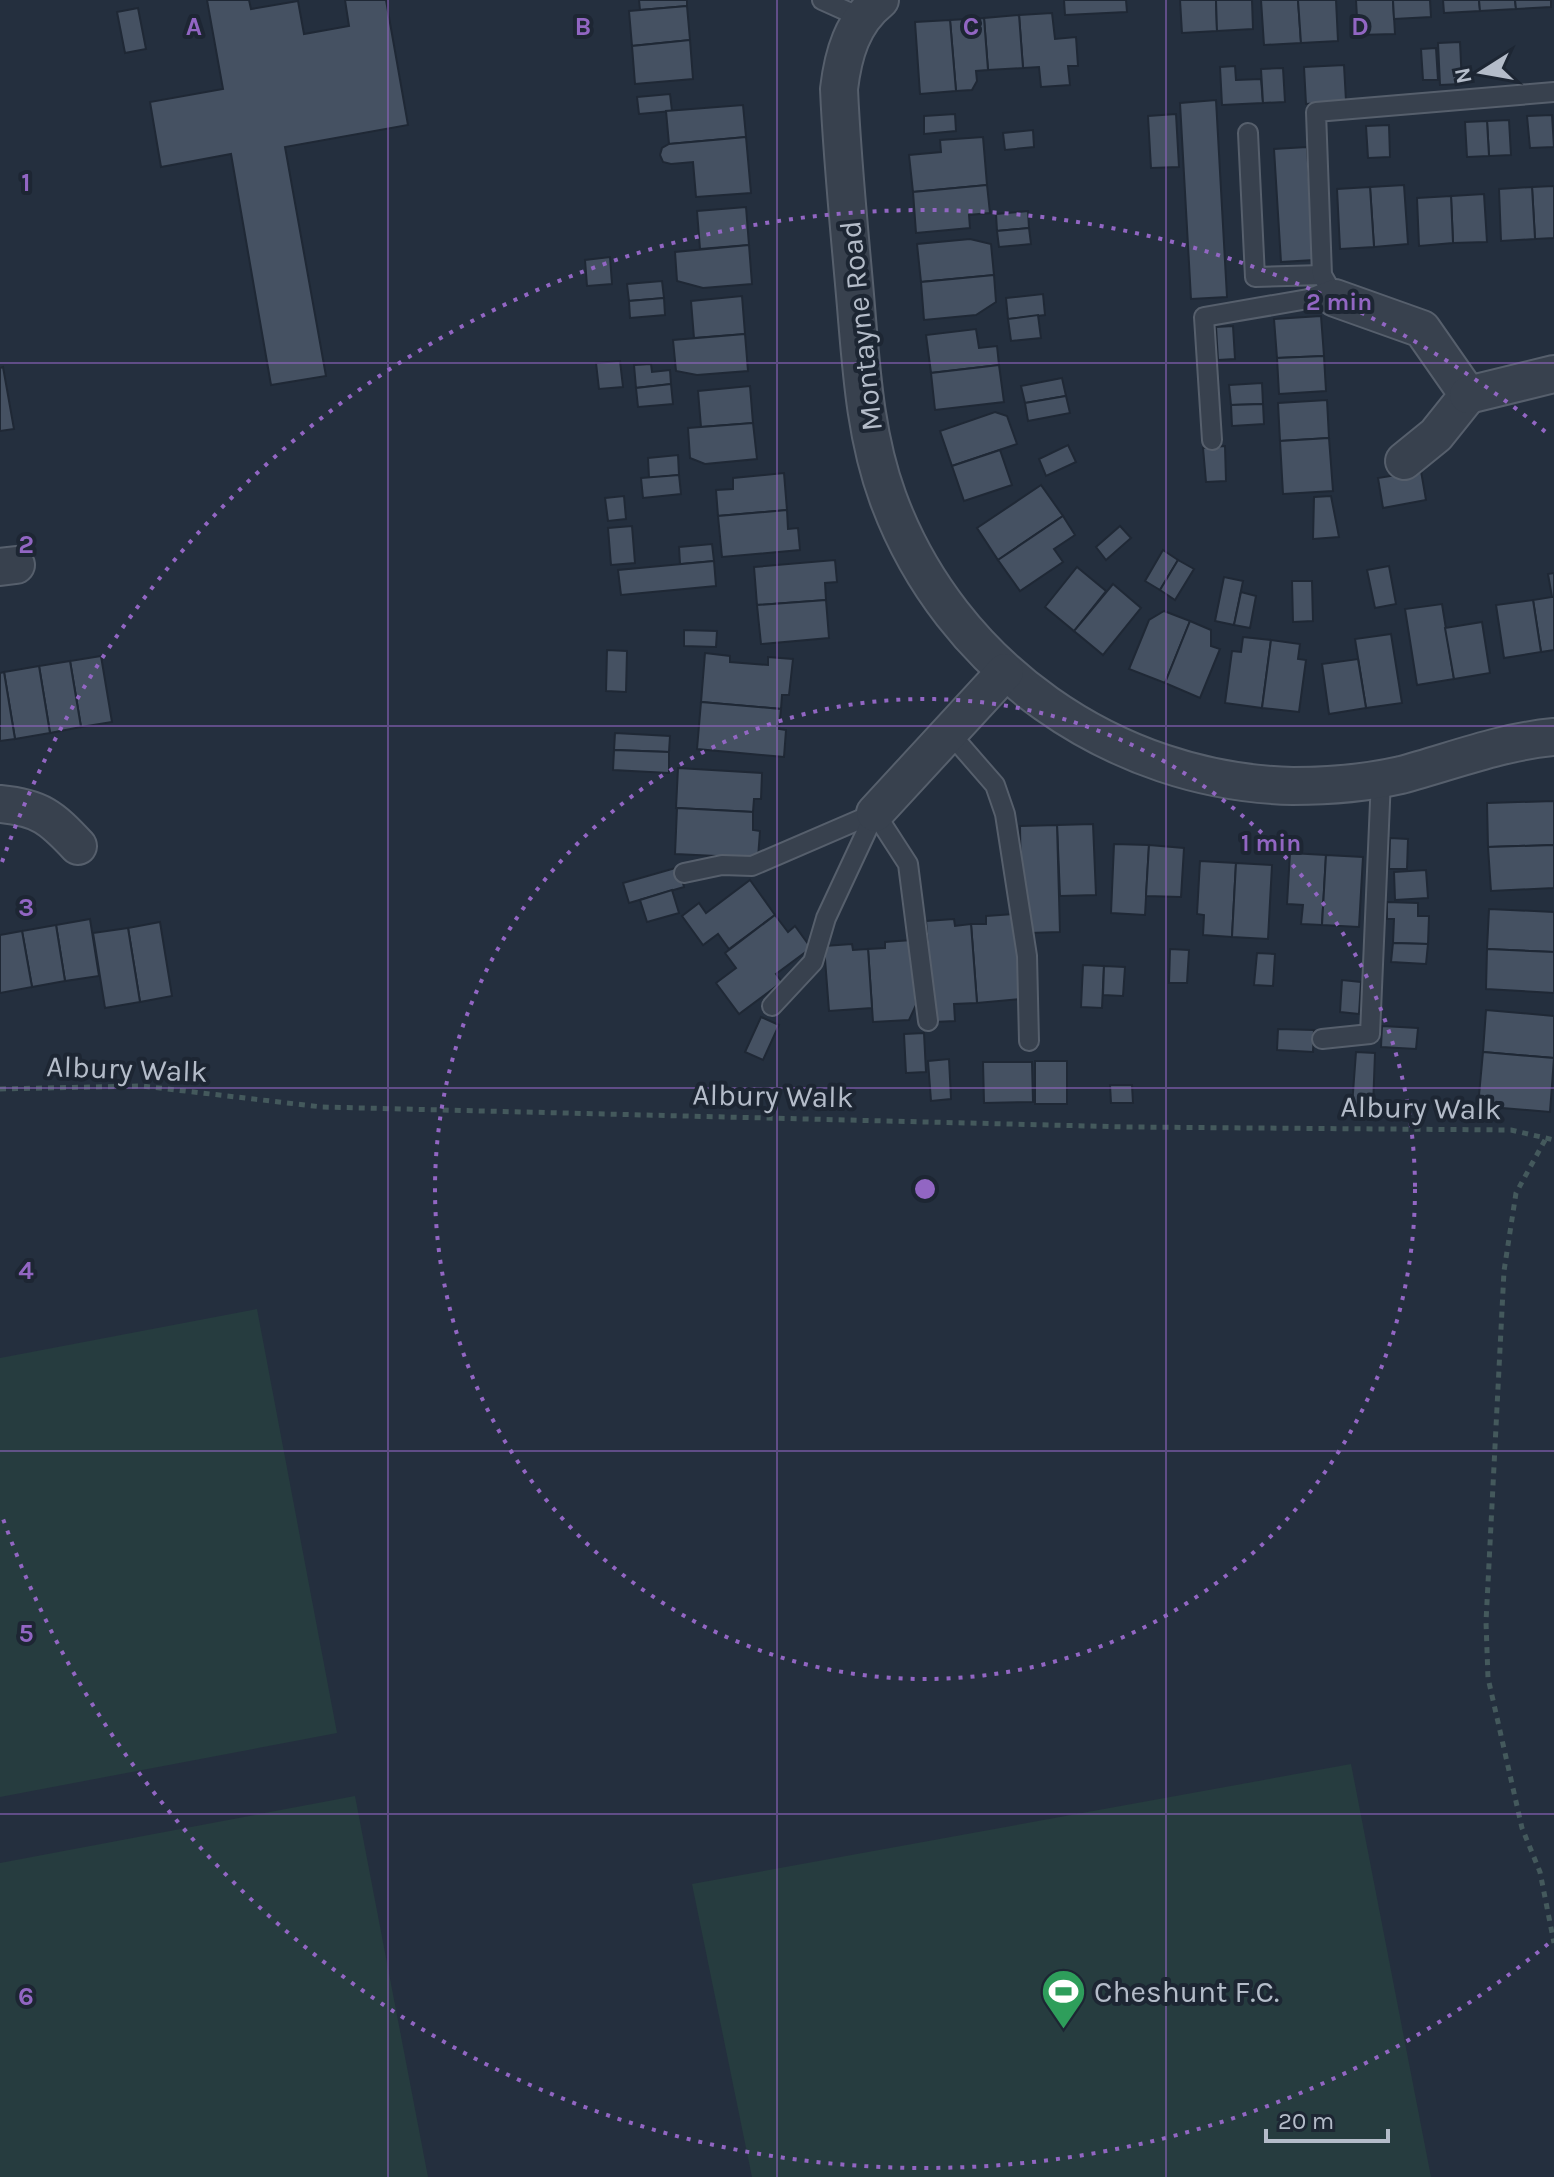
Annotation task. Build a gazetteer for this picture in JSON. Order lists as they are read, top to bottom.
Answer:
{
  "streets": {
    "street": ["Montayne Road"],
    "path": ["Albury Walk"]
  },
  "places": {
    "sports": ["Cheshunt F.C."]
  },
  "scale_bar": "20 m",
  "north": "left",
  "grid": {
    "columns": [
      "A",
      "B",
      "C",
      "D"
    ],
    "rows": [
      "1",
      "2",
      "3",
      "4",
      "5",
      "6"
    ]
  },
  "rings": ["2 min", "1 min"]
}
